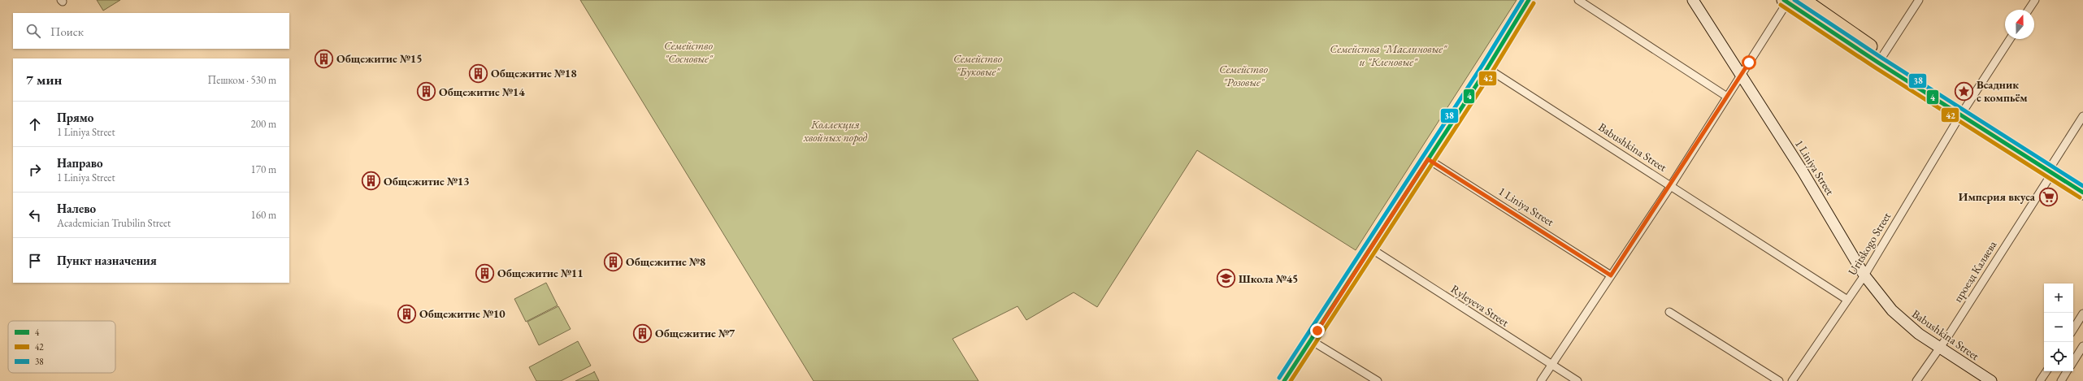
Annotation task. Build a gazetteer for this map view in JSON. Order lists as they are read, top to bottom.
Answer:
{
  "streets": {
    "street": [
      "Babushkina Street",
      "1 Liniya Street",
      "Uritskogo Street",
      "проезд Каляева",
      "Ryleyeva Street"
    ]
  },
  "crossings": [
    ["Babushkina Street", "1 Liniya Street"],
    ["Babushkina Street", "Uritskogo Street"],
    ["Babushkina Street", "проезд Каляева"],
    ["1 Liniya Street", "Uritskogo Street"]
  ],
  "parks": [
    "Семейство \"Сосновые\"",
    "Семейства \"Маслиновые\" и \"Кленовые\"",
    "Семейство \"Буковые\"",
    "Семейство \"Розовые\"",
    "Коллекция хвойных пород"
  ],
  "places": {
    "building": [
      "Общежитие №15",
      "Общежитие №18",
      "Общежитие №14",
      "Общежитие №13",
      "Общежитие №8",
      "Общежитие №11",
      "Общежитие №10",
      "Общежитие №7"
    ],
    "place": ["Всадник с компьём"],
    "supermarket": ["Империя вкуса"],
    "school or university": ["Школа №45"]
  },
  "lines": ["transit line 4", "transit line 38", "transit line 42"],
  "legend": ["4", "42", "38"],
  "north": "top",
  "page": {
    "search": "Поиск",
    "heading": ["7 мин", "Пешком · 530 m"],
    "list": [
      ["Прямо", "1 Liniya Street", "200 m"],
      ["Направо", "1 Liniya Street", "170 m"],
      ["Налево", "Academician Trubilin Street", "160 m"],
      "Пункт назначения"
    ],
    "map_buttons": ["+", "−"]
  }
}
